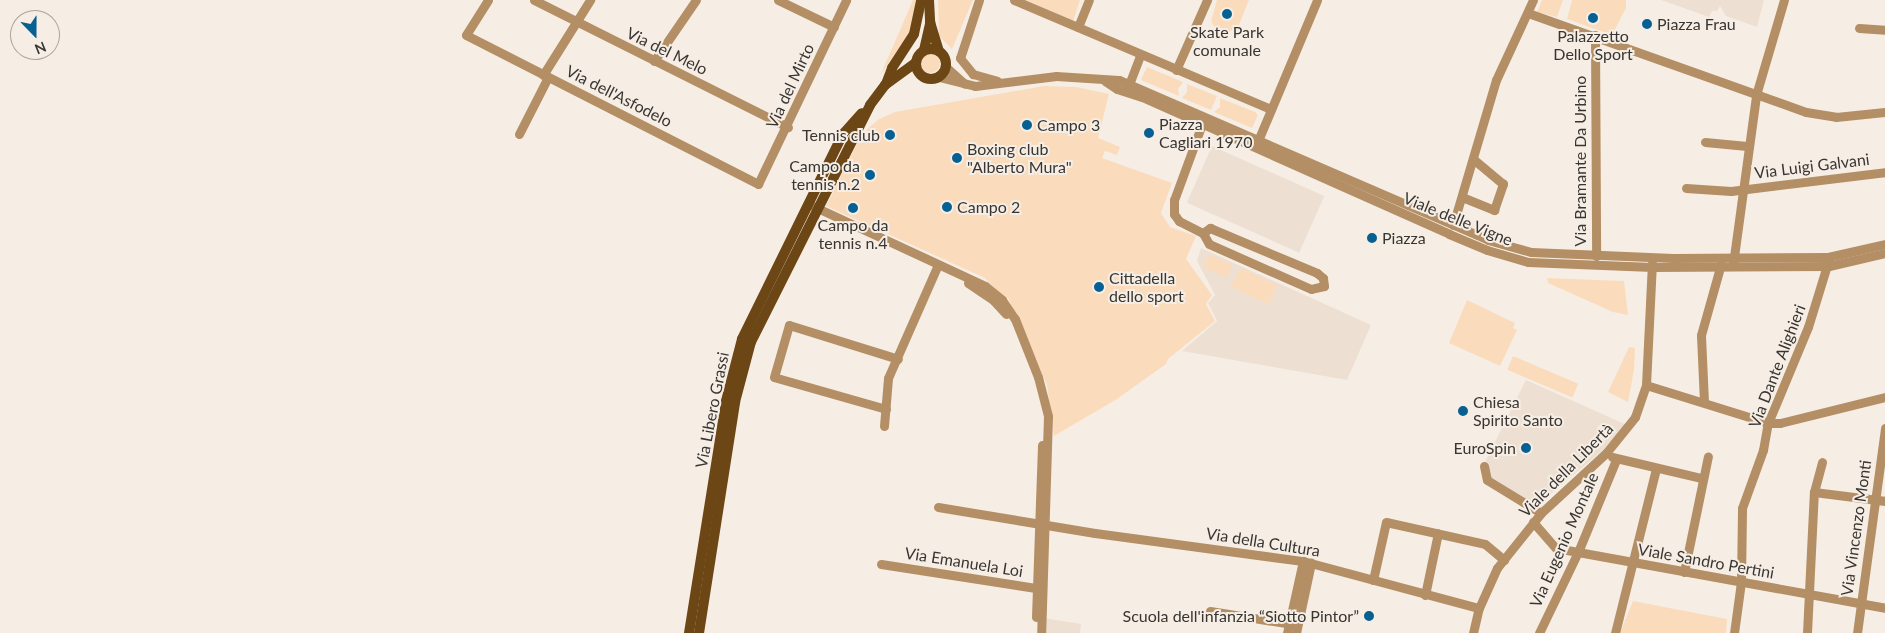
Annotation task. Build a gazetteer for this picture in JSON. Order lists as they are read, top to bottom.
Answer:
{
  "streets": {
    "main road": ["Via Libero Grassi"],
    "street": [
      "Via del Melo",
      "Via del Mirto",
      "Via dell'Asfodelo",
      "Via Bramante Da Urbino",
      "Via Luigi Galvani",
      "Viale delle Vigne",
      "Via Dante Alighieri",
      "Viale della Libertà",
      "Via Vincenzo Monti",
      "Via Eugenio Montale",
      "Via della Cultura",
      "Viale Sandro Pertini",
      "Via Emanuela Loi"
    ]
  },
  "crossings": [
    ["Via del Melo", "Via del Mirto"],
    ["Via del Mirto", "Via dell'Asfodelo"],
    ["Via Bramante Da Urbino", "Viale delle Vigne"],
    ["Viale delle Vigne", "Via Dante Alighieri"],
    ["Viale delle Vigne", "Viale della Libertà"],
    ["Via Dante Alighieri", "Viale Sandro Pertini"],
    ["Viale della Libertà", "Via della Cultura"],
    ["Viale della Libertà", "Viale Sandro Pertini"],
    ["Via Vincenzo Monti", "Viale Sandro Pertini"],
    ["Via Eugenio Montale", "Viale Sandro Pertini"]
  ],
  "places": [
    "Skate Park comunale",
    "Palazzetto Dello Sport",
    "Piazza Frau",
    "Campo 3",
    "Piazza Cagliari 1970",
    "Tennis club",
    "Boxing club \"Alberto Mura\"",
    "Campo da tennis n.2",
    "Campo 2",
    "Campo da tennis n.4",
    "Piazza",
    "Cittadella dello sport",
    "Chiesa Spirito Santo",
    "EuroSpin",
    "Scuola dell'infanzia “Siotto Pintor”"
  ],
  "north": "bottom"
}
